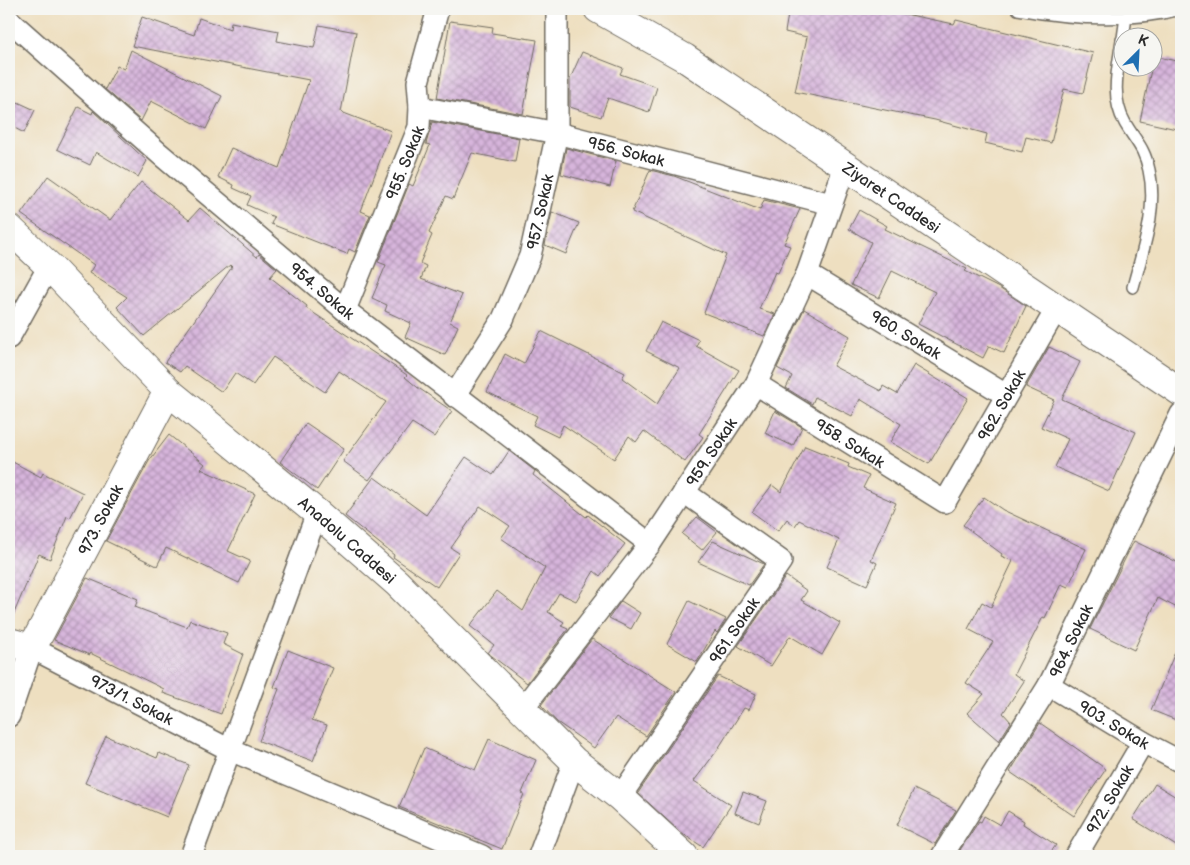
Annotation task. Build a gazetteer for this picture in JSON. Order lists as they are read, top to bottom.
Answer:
{
  "streets": {
    "street": [
      "956. Sokak",
      "955. Sokak",
      "Ziyaret Caddesi",
      "957. Sokak",
      "954. Sokak",
      "960. Sokak",
      "962. Sokak",
      "958. Sokak",
      "959. Sokak",
      "973. Sokak",
      "Anadolu Caddesi",
      "961. Sokak",
      "964. Sokak",
      "973/1. Sokak",
      "903. Sokak",
      "972. Sokak"
    ]
  },
  "crossings": [
    ["956. Sokak", "955. Sokak"],
    ["956. Sokak", "957. Sokak"],
    ["956. Sokak", "959. Sokak"],
    ["955. Sokak", "954. Sokak"],
    ["Ziyaret Caddesi", "962. Sokak"],
    ["Ziyaret Caddesi", "959. Sokak"],
    ["957. Sokak", "954. Sokak"],
    ["954. Sokak", "959. Sokak"],
    ["960. Sokak", "962. Sokak"],
    ["960. Sokak", "959. Sokak"],
    ["962. Sokak", "958. Sokak"],
    ["958. Sokak", "959. Sokak"],
    ["959. Sokak", "Anadolu Caddesi"],
    ["959. Sokak", "961. Sokak"],
    ["973. Sokak", "Anadolu Caddesi"],
    ["973. Sokak", "973/1. Sokak"],
    ["Anadolu Caddesi", "961. Sokak"],
    ["964. Sokak", "903. Sokak"],
    ["903. Sokak", "972. Sokak"]
  ],
  "north": "top right"
}
